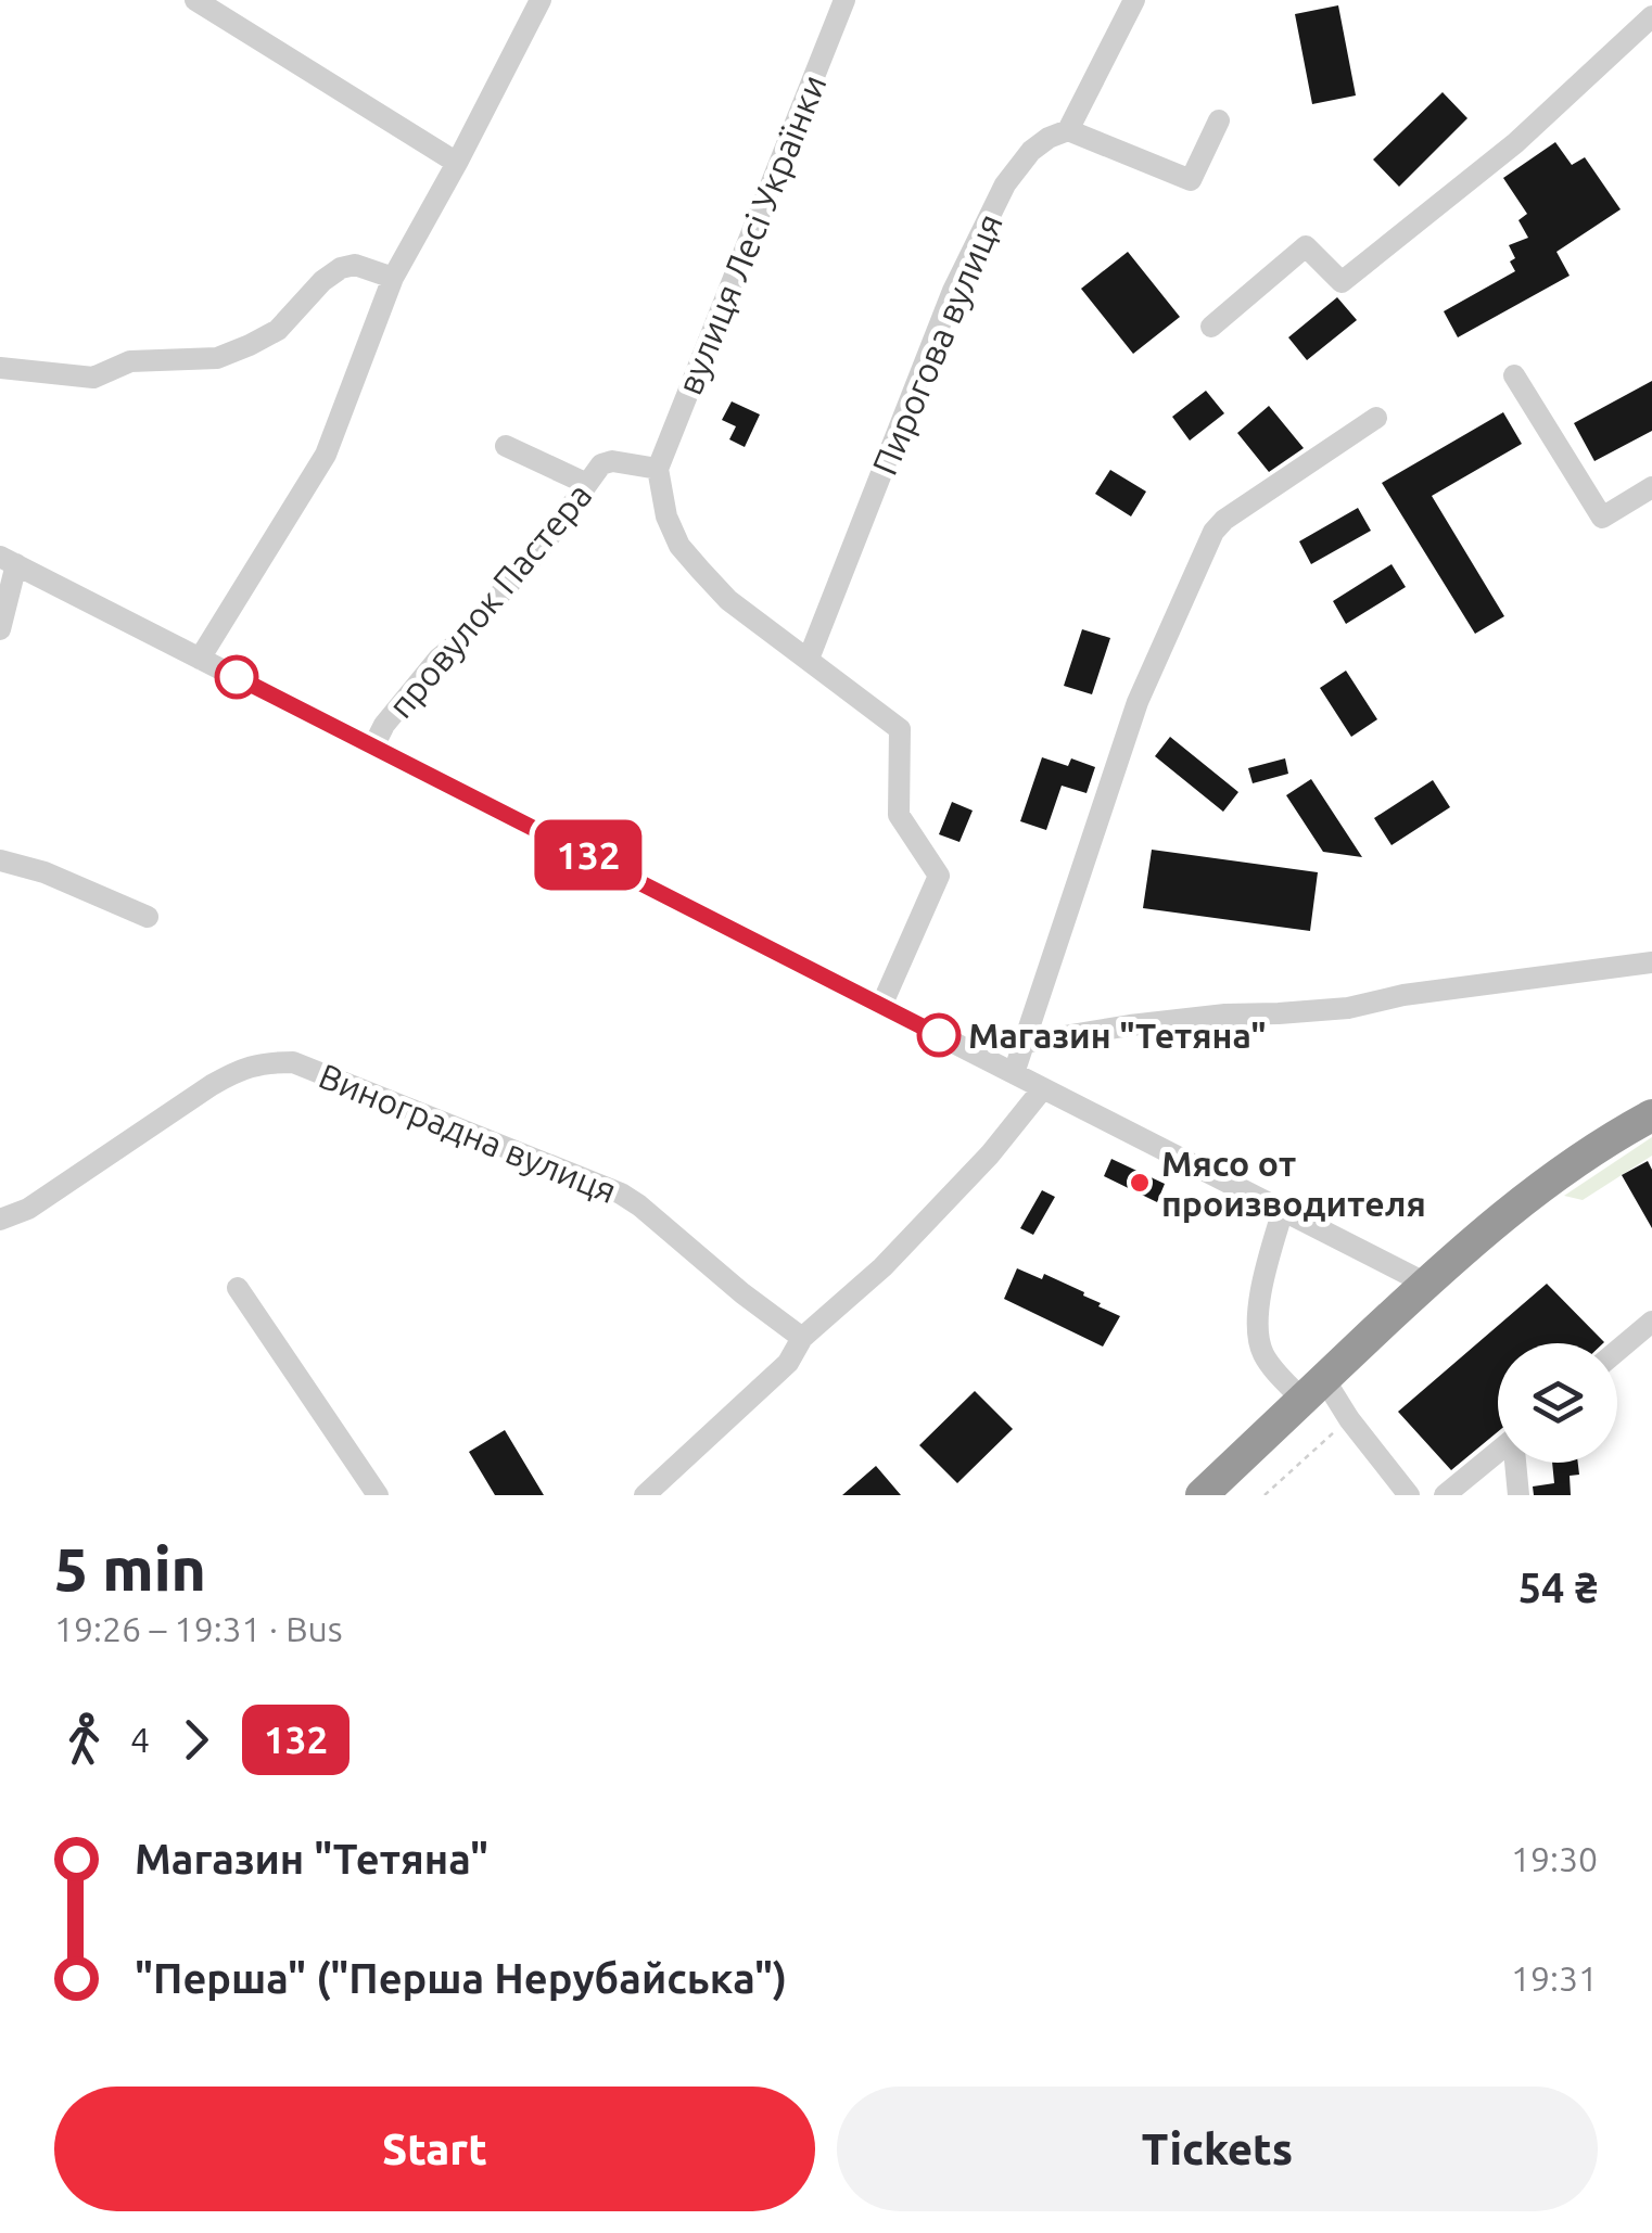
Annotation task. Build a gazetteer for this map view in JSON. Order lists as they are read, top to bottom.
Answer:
{
  "streets": {
    "street": [
      "вулиця Лесі Українки",
      "Пирогова вулиця",
      "провулок Пастера",
      "Виноградна вулиця"
    ]
  },
  "crossings": [
    ["вулиця Лесі Українки", "провулок Пастера"]
  ],
  "places": ["Магазин \"Тетяна\"", "Мясо от производителя"],
  "lines": ["bus line 132"],
  "page": {
    "on_map": "132",
    "heading": ["5 min", "19:26 – 19:31 · Bus", "54 ₴"],
    "legs": ["4", "132"],
    "list": [
      {
        "name": "Магазин \"Тетяна\"",
        "value": "19:30"
      },
      {
        "name": "\"Перша\" (\"Перша Нерубайська\")",
        "value": "19:31"
      }
    ],
    "buttons": ["Start", "Tickets"]
  }
}
